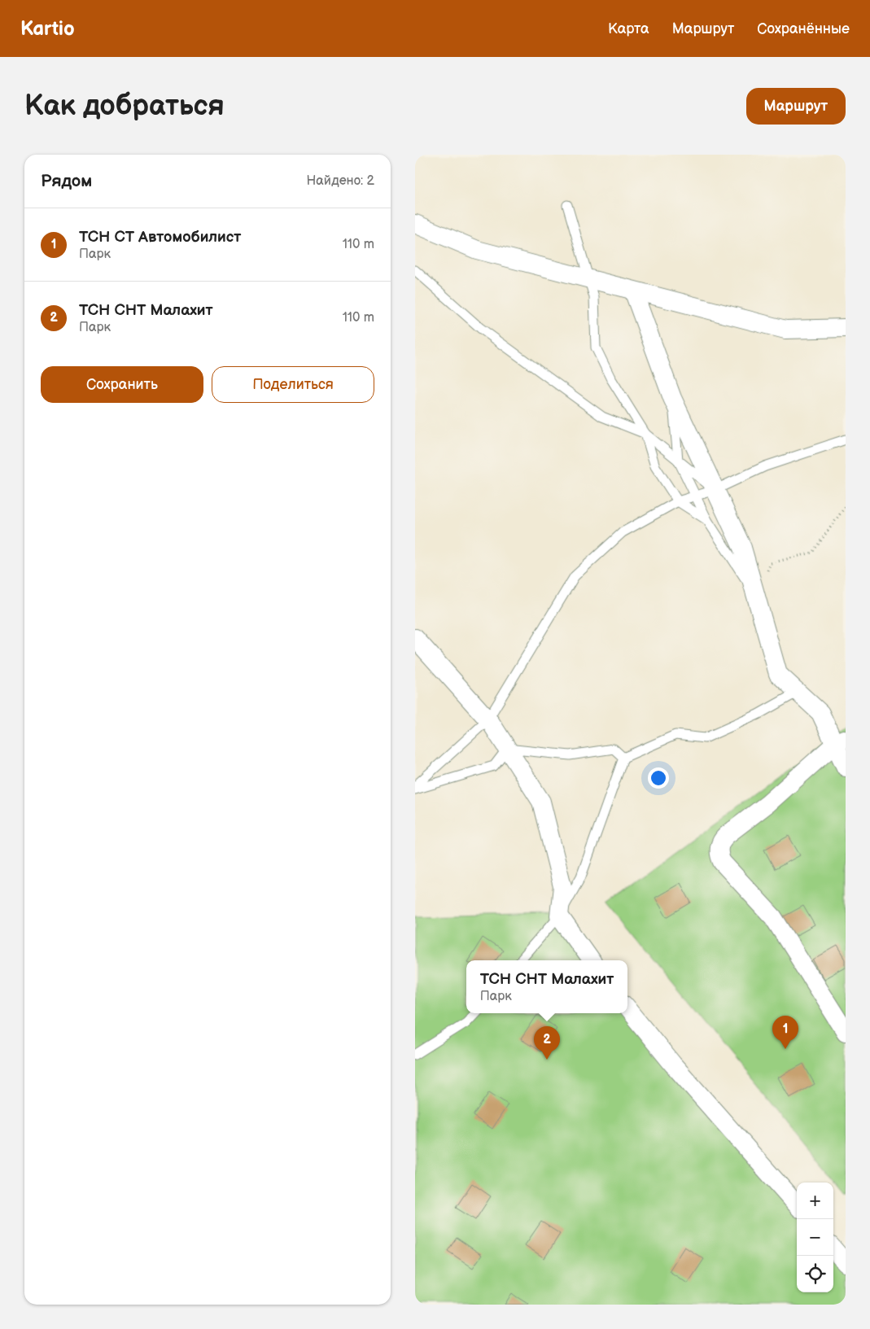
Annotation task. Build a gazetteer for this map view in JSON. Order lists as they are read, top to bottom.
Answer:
{
  "page": {
    "header": "Kartio",
    "nav": ["Карта", "Маршрут", "Сохранённые"],
    "buttons": [
      "Маршрут",
      ["Сохранить", "Поделиться"]
    ],
    "title": "Как добраться",
    "heading": ["Рядом", "Найдено: 2"],
    "list": [
      {
        "mark": "1",
        "name": "ТСН СТ Автомобилист",
        "note": "Парк",
        "value": "110 m"
      },
      {
        "mark": "2",
        "name": "ТСН СНТ Малахит",
        "note": "Парк",
        "value": "110 m"
      }
    ],
    "popup": ["ТСН СНТ Малахит", "Парк"],
    "pins": ["1", "2"],
    "map_buttons": ["+", "−"]
  }
}
